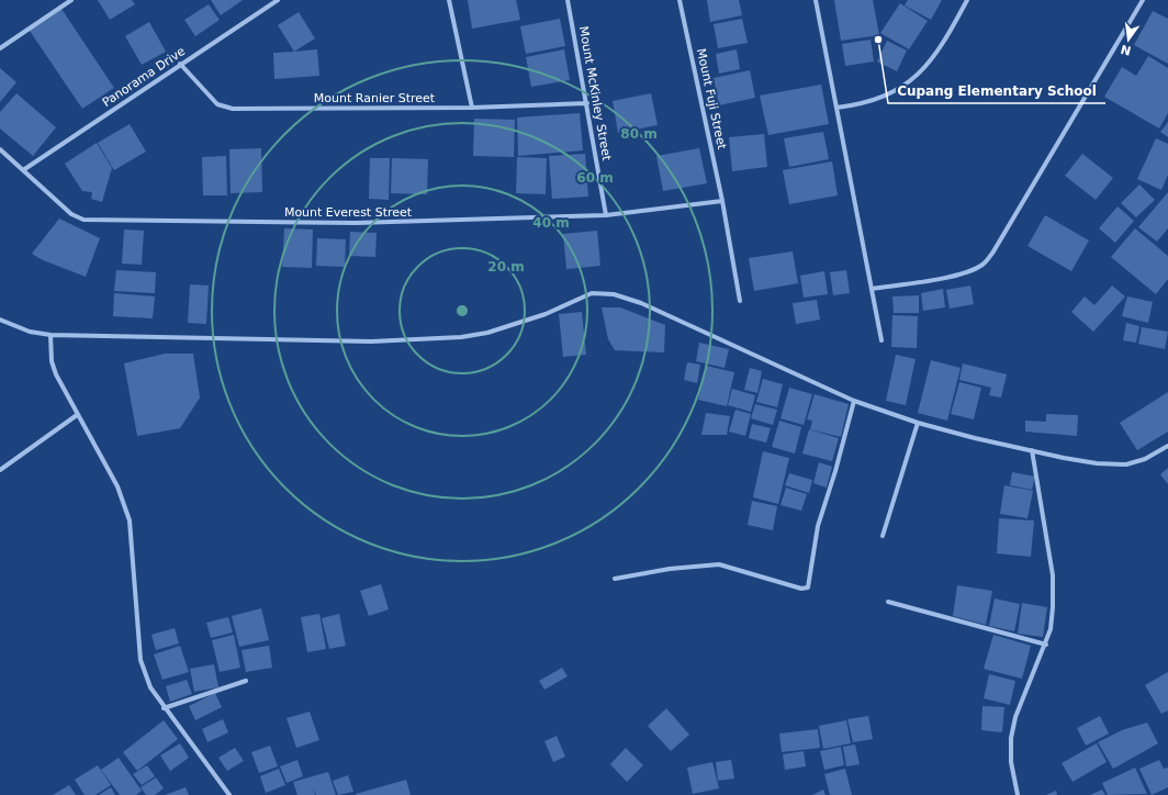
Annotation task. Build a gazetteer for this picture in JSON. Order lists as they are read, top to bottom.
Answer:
{
  "streets": {
    "street": [
      "Panorama Drive",
      "Mount McKinley Street",
      "Mount Ranier Street",
      "Mount Fuji Street",
      "Mount Everest Street"
    ]
  },
  "crossings": [
    ["Panorama Drive", "Mount Ranier Street"],
    ["Panorama Drive", "Mount Everest Street"],
    ["Mount McKinley Street", "Mount Ranier Street"],
    ["Mount McKinley Street", "Mount Everest Street"],
    ["Mount Fuji Street", "Mount Everest Street"]
  ],
  "places": ["Cupang Elementary School"],
  "north": "bottom",
  "rings": [
    "80 m",
    "60 m",
    "40 m",
    "20 m"
  ]
}
